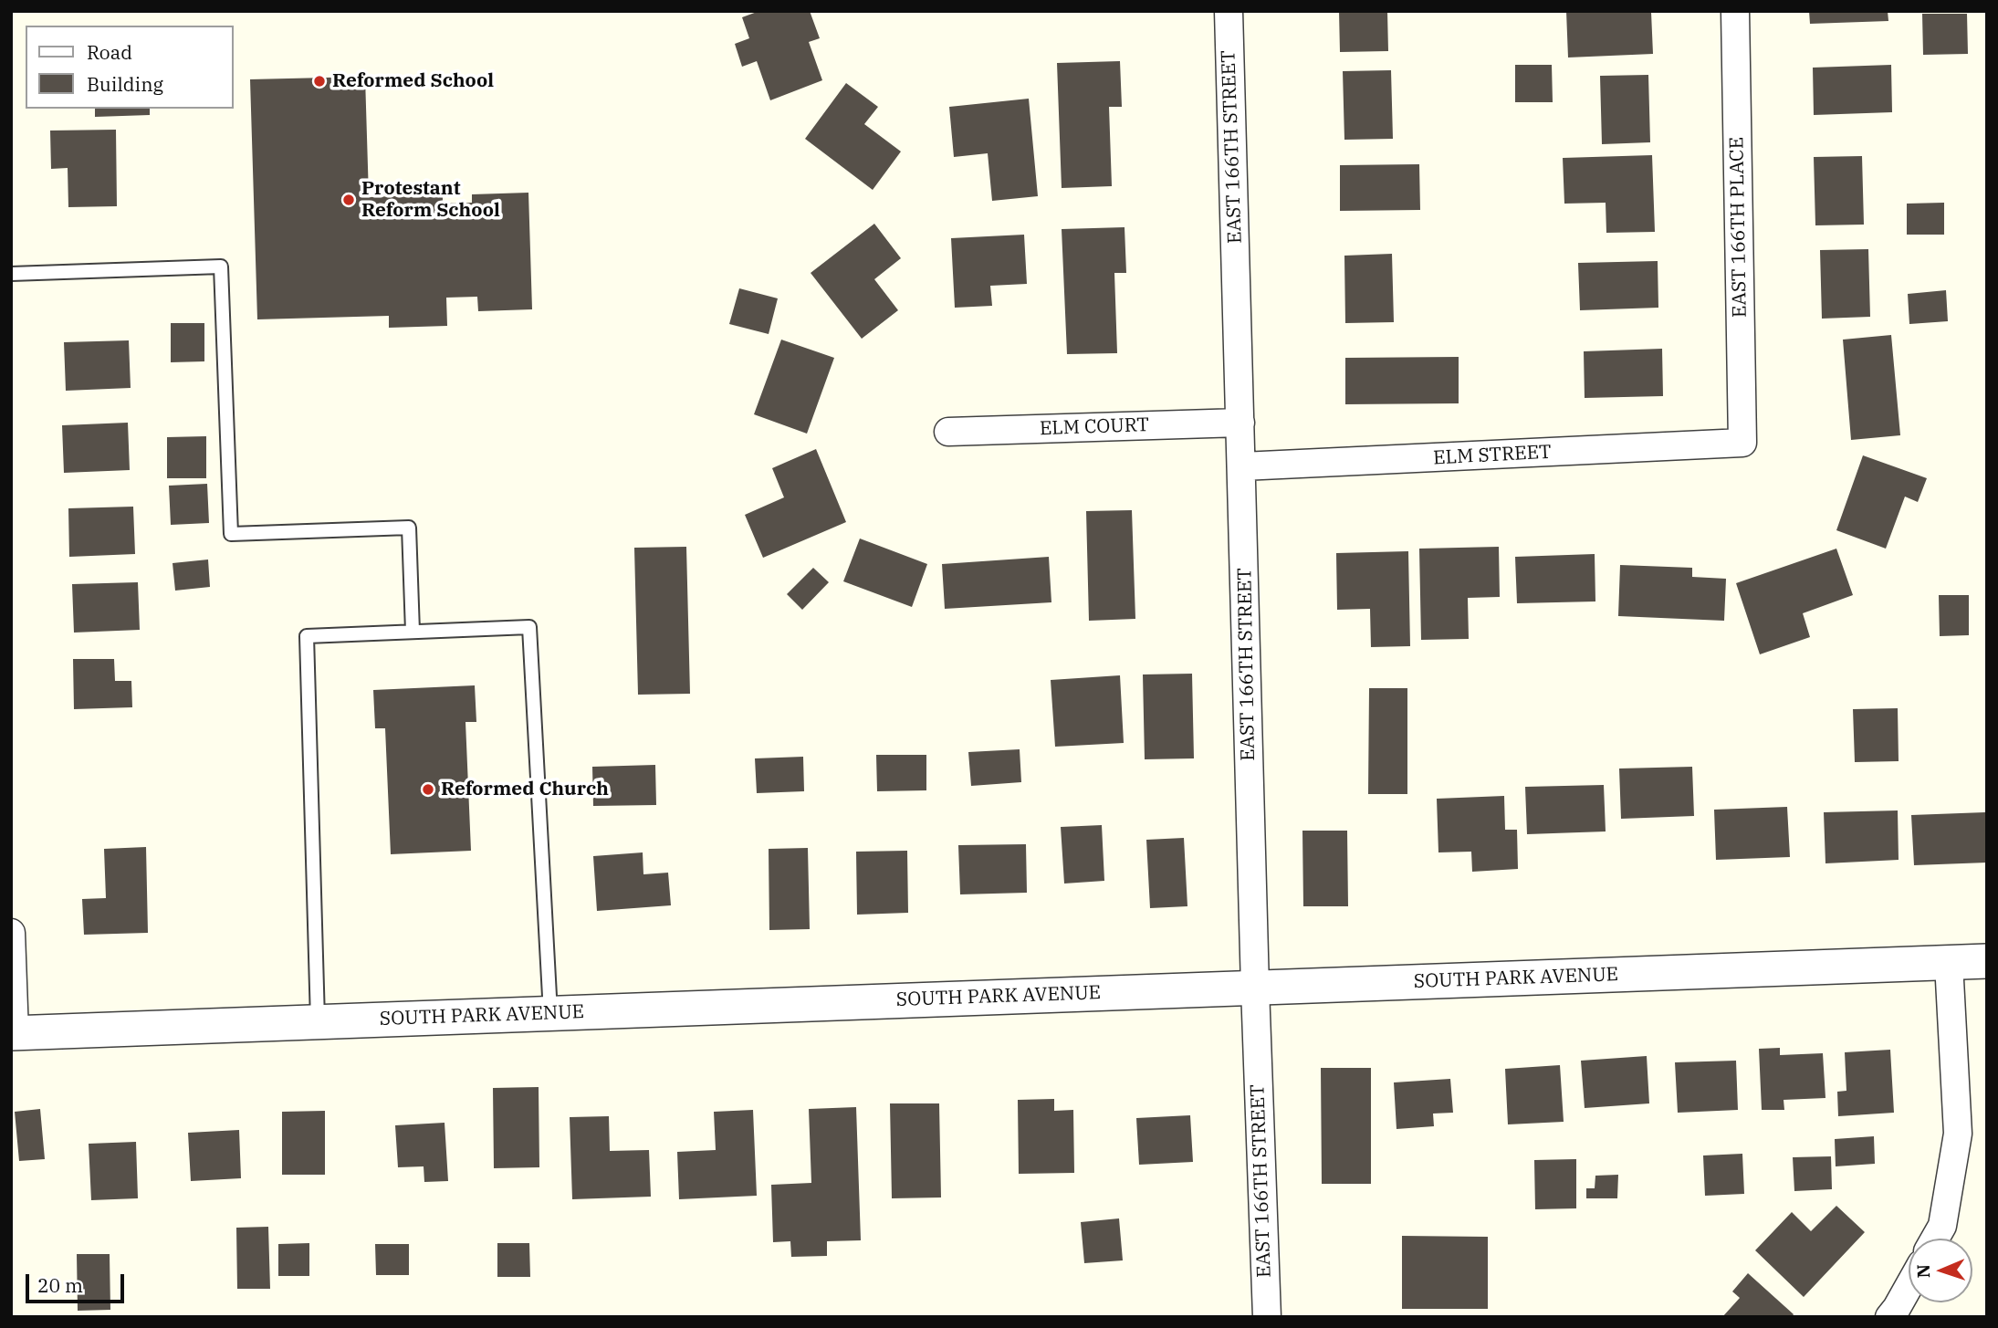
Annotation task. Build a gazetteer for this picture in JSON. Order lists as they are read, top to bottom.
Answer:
{
  "streets": {
    "street": [
      "EAST 166TH STREET",
      "EAST 166TH PLACE",
      "ELM COURT",
      "ELM STREET",
      "SOUTH PARK AVENUE"
    ]
  },
  "crossings": [
    ["EAST 166TH STREET", "ELM COURT"],
    ["EAST 166TH STREET", "ELM STREET"],
    ["EAST 166TH STREET", "SOUTH PARK AVENUE"],
    ["EAST 166TH PLACE", "ELM STREET"]
  ],
  "places": ["Reformed School", "Protestant Reform School", "Reformed Church"],
  "legend": ["Road", "Building"],
  "scale_bar": "20 m",
  "north": "left"
}
